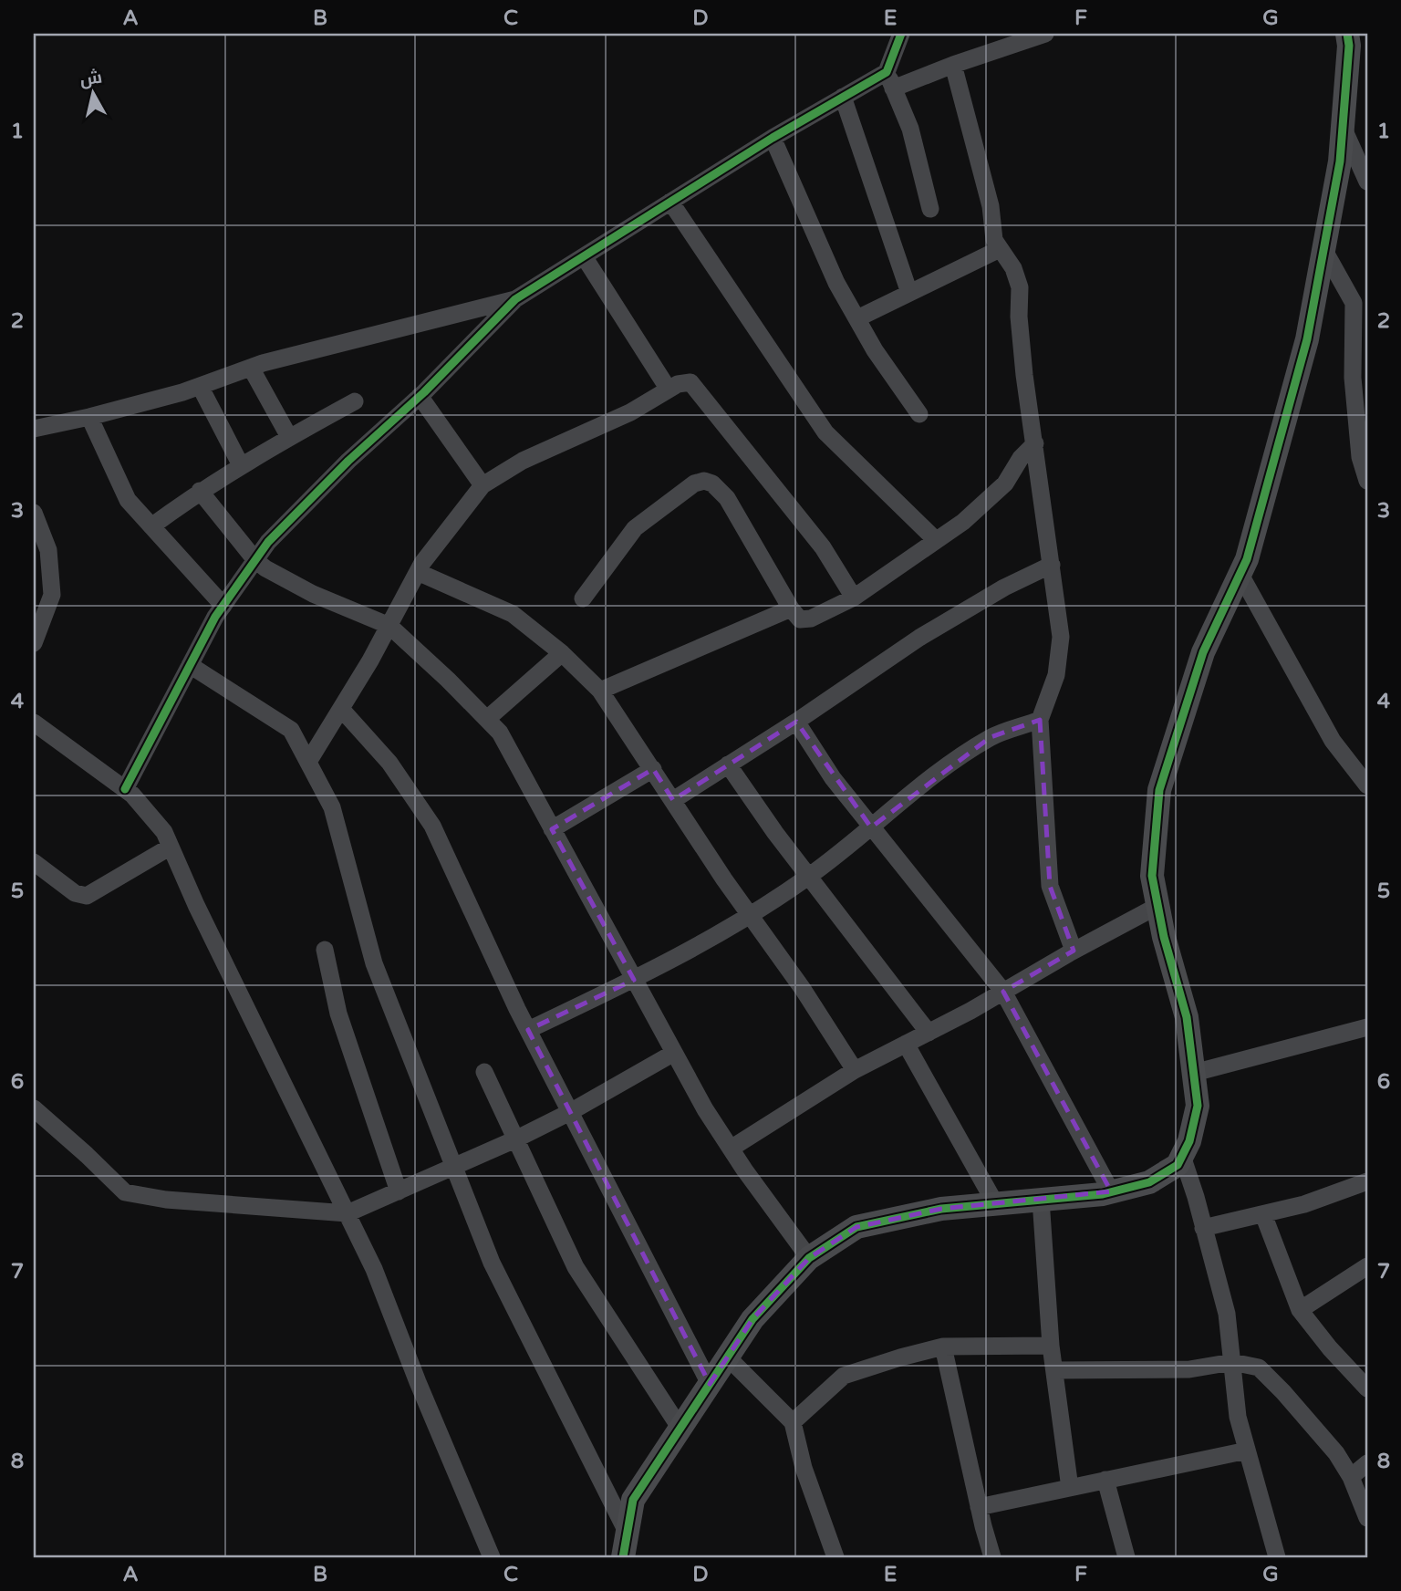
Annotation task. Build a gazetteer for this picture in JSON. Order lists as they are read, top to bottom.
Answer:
{
  "north": "top",
  "grid": {
    "columns": [
      "A",
      "B",
      "C",
      "D",
      "E",
      "F",
      "G"
    ],
    "rows": [
      "1",
      "2",
      "3",
      "4",
      "5",
      "6",
      "7",
      "8"
    ]
  }
}
